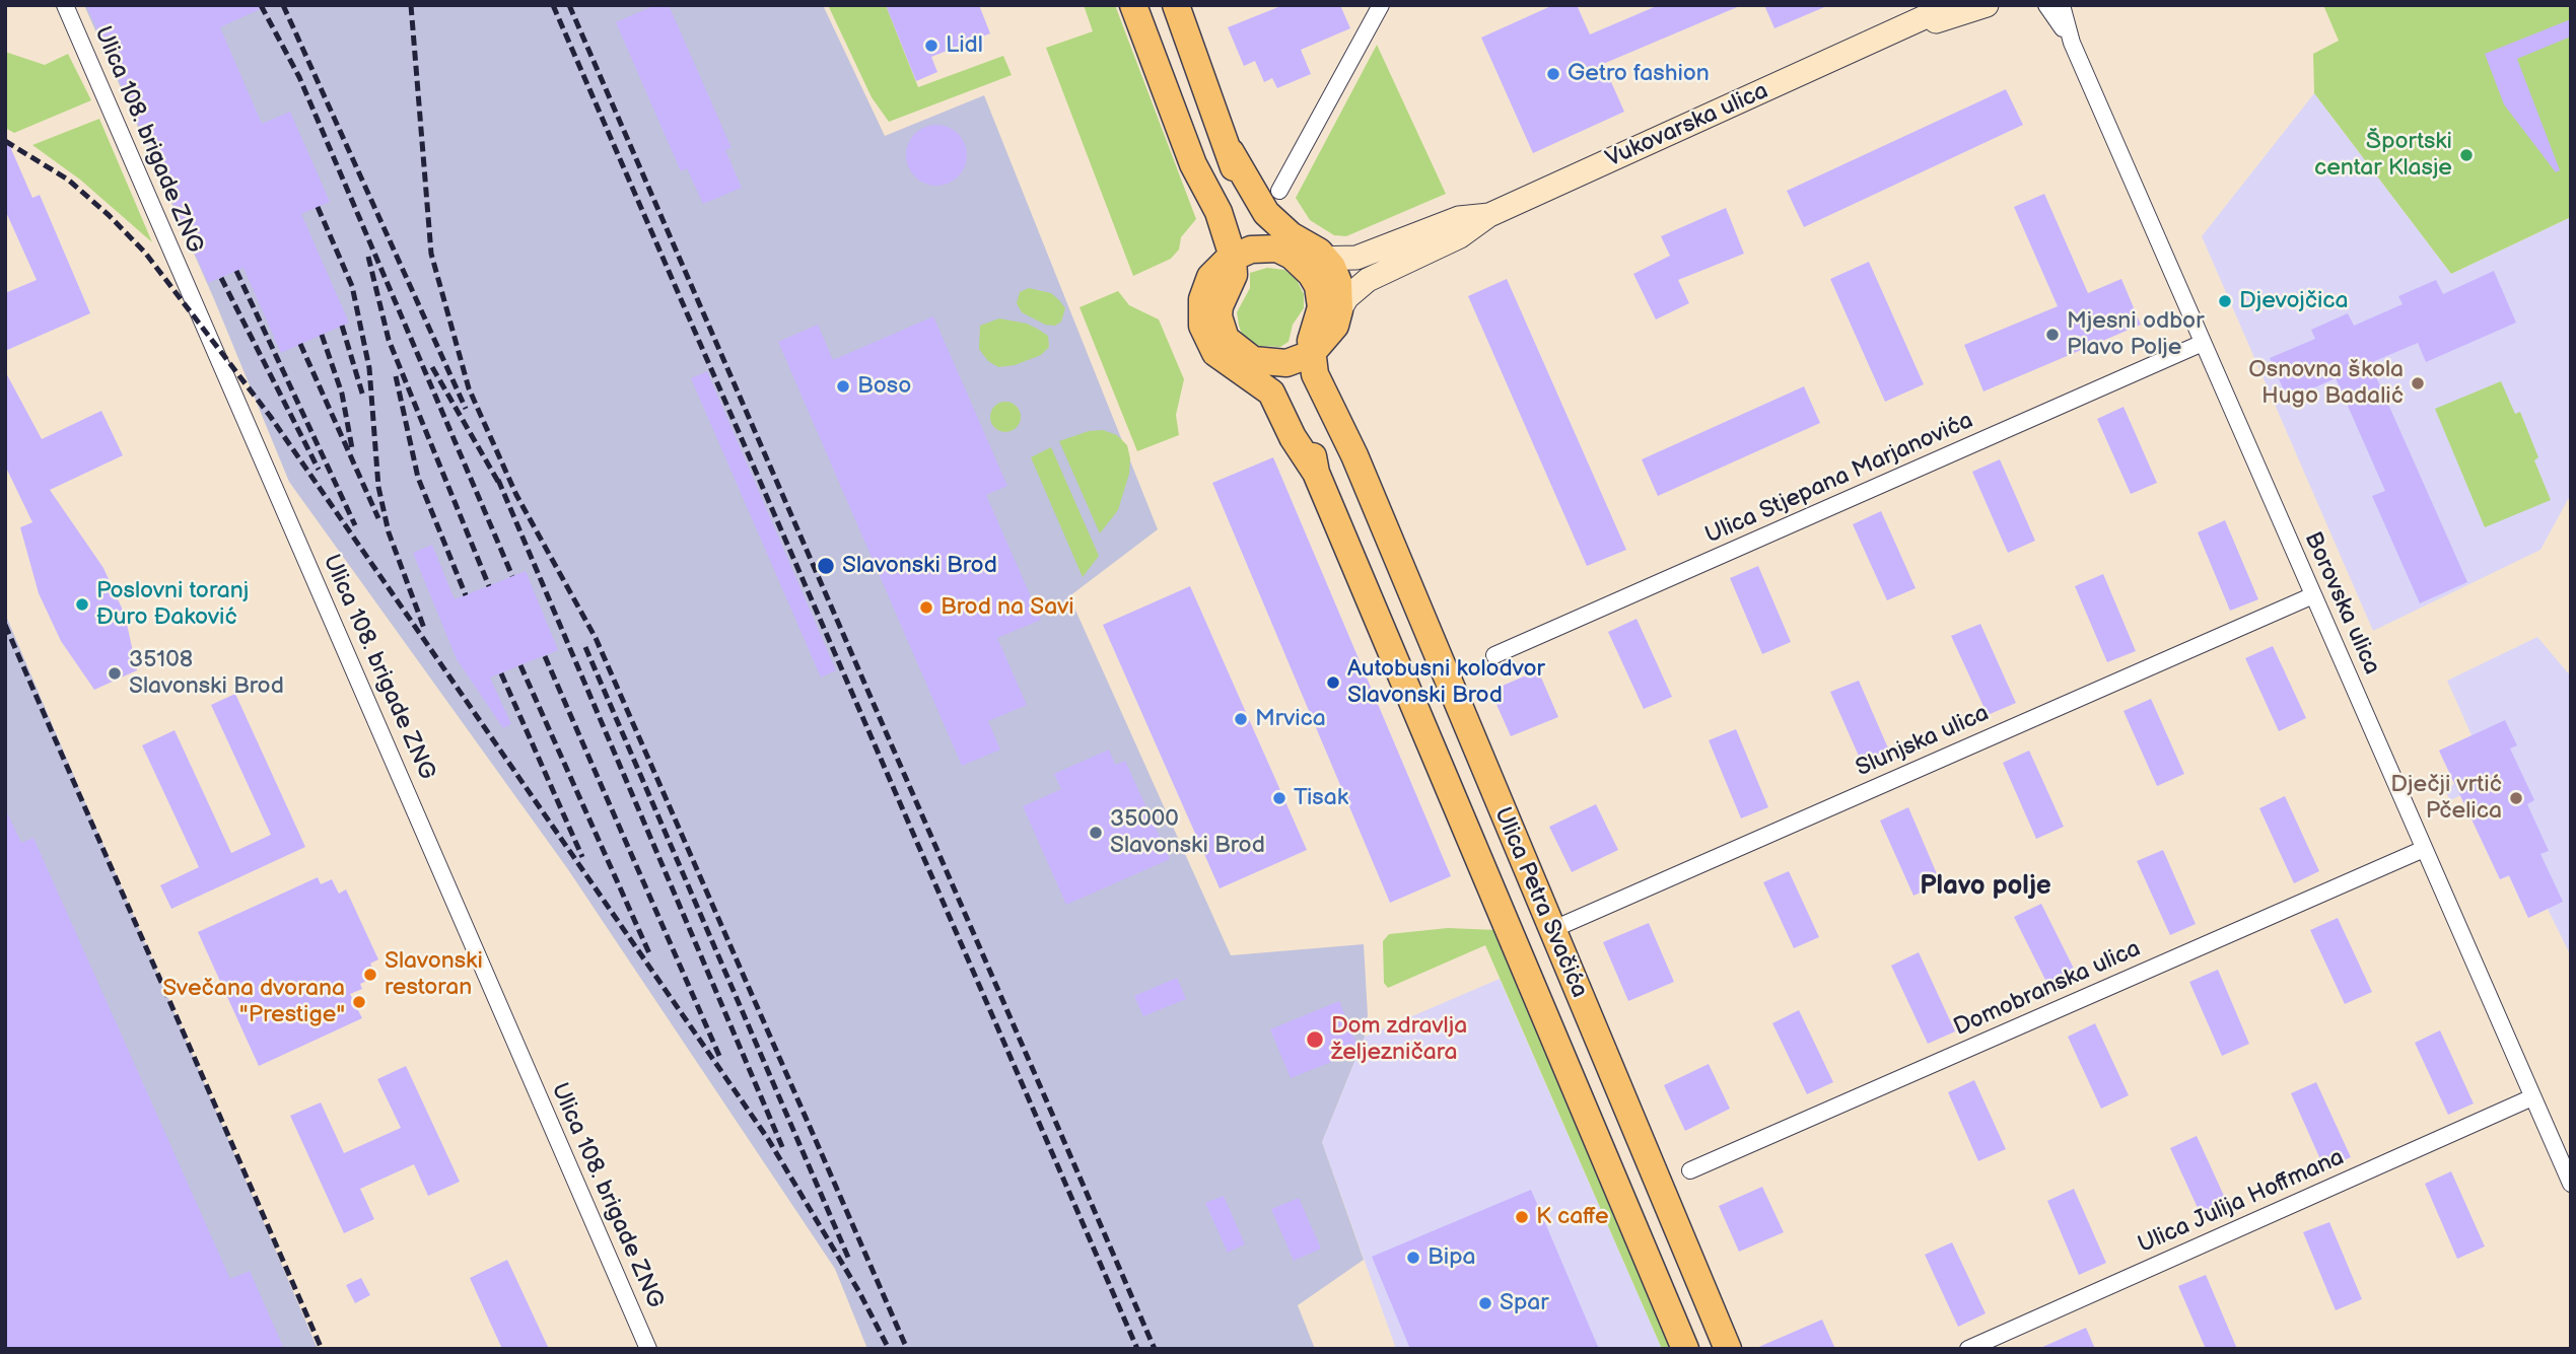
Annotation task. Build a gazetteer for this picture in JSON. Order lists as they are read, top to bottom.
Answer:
{
  "streets": {
    "main road": ["Vukovarska ulica", "Ulica Petra Svačića"],
    "street": [
      "Ulica 108. brigade ZNG",
      "Ulica Stjepana Marjanovića",
      "Borovska ulica",
      "Slunjska ulica",
      "Domobranska ulica",
      "Ulica Julija Hoffmana"
    ]
  },
  "crossings": [
    ["Vukovarska ulica", "Ulica Petra Svačića"],
    ["Ulica Stjepana Marjanovića", "Borovska ulica"],
    ["Borovska ulica", "Slunjska ulica"],
    ["Borovska ulica", "Domobranska ulica"],
    ["Borovska ulica", "Ulica Julija Hoffmana"],
    ["Slunjska ulica", "Ulica Petra Svačića"]
  ],
  "districts": ["Plavo polje"],
  "places": [
    "Lidl",
    "Getro fashion",
    "Športski centar Klasje",
    "Djevojčica",
    "Mjesni odbor Plavo Polje",
    "Osnovna škola Hugo Badalić",
    "Boso",
    "Slavonski Brod",
    "Poslovni toranj Đuro Đaković",
    "Brod na Savi",
    "35108 Slavonski Brod",
    "Autobusni kolodvor Slavonski Brod",
    "Mrvica",
    "Tisak",
    "Dječji vrtić Pčelica",
    "35000 Slavonski Brod",
    "Slavonski restoran",
    "Svečana dvorana \"Prestige\"",
    "Dom zdravlja željezničara",
    "K caffe",
    "Bipa",
    "Spar"
  ]
}
